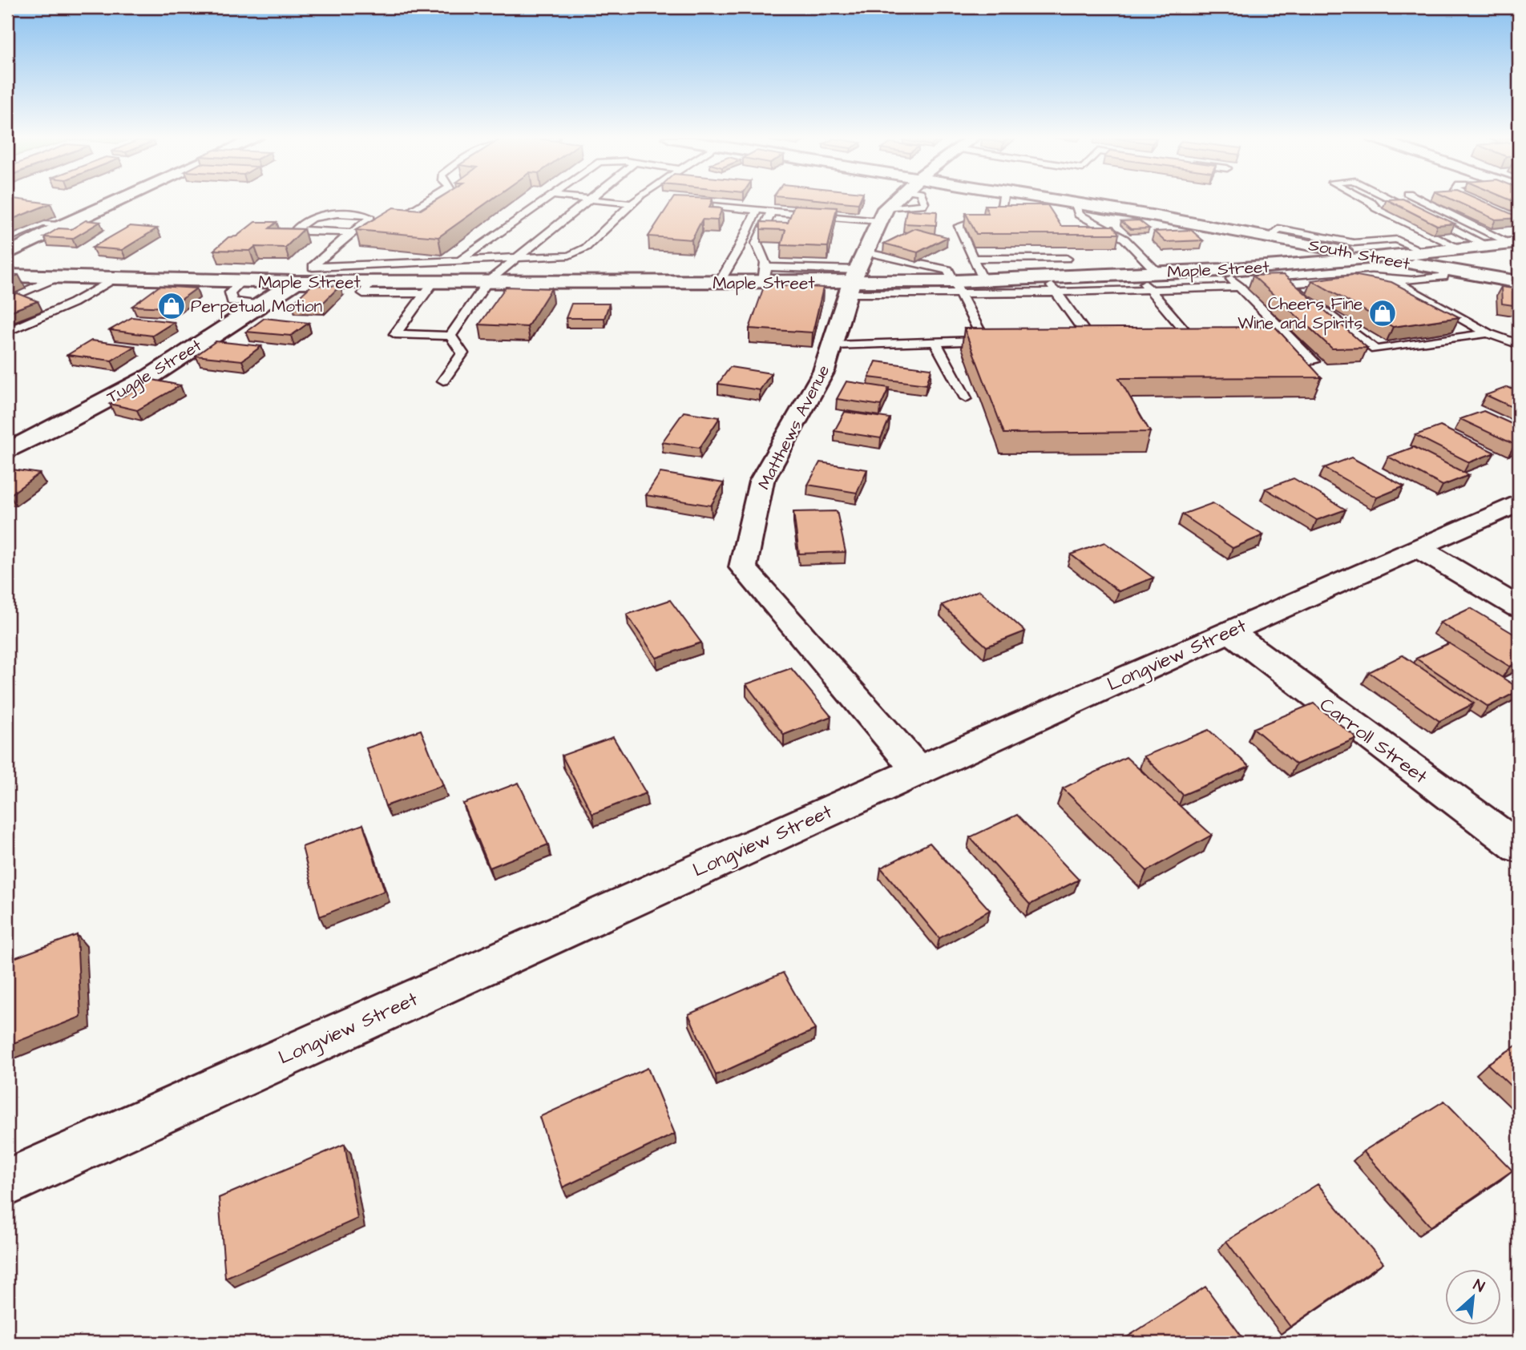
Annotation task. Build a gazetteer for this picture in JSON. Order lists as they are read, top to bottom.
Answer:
{
  "streets": {
    "street": [
      "South Street",
      "Maple Street",
      "Tuggle Street",
      "Matthews Avenue",
      "Longview Street",
      "Carroll Street"
    ]
  },
  "crossings": [
    ["South Street", "Maple Street"],
    ["Maple Street", "Tuggle Street"],
    ["Maple Street", "Matthews Avenue"],
    ["Matthews Avenue", "Longview Street"],
    ["Longview Street", "Carroll Street"]
  ],
  "places": {
    "shop": ["Perpetual Motion", "Cheers Fine Wine and Spirits"]
  },
  "north": "top right"
}
